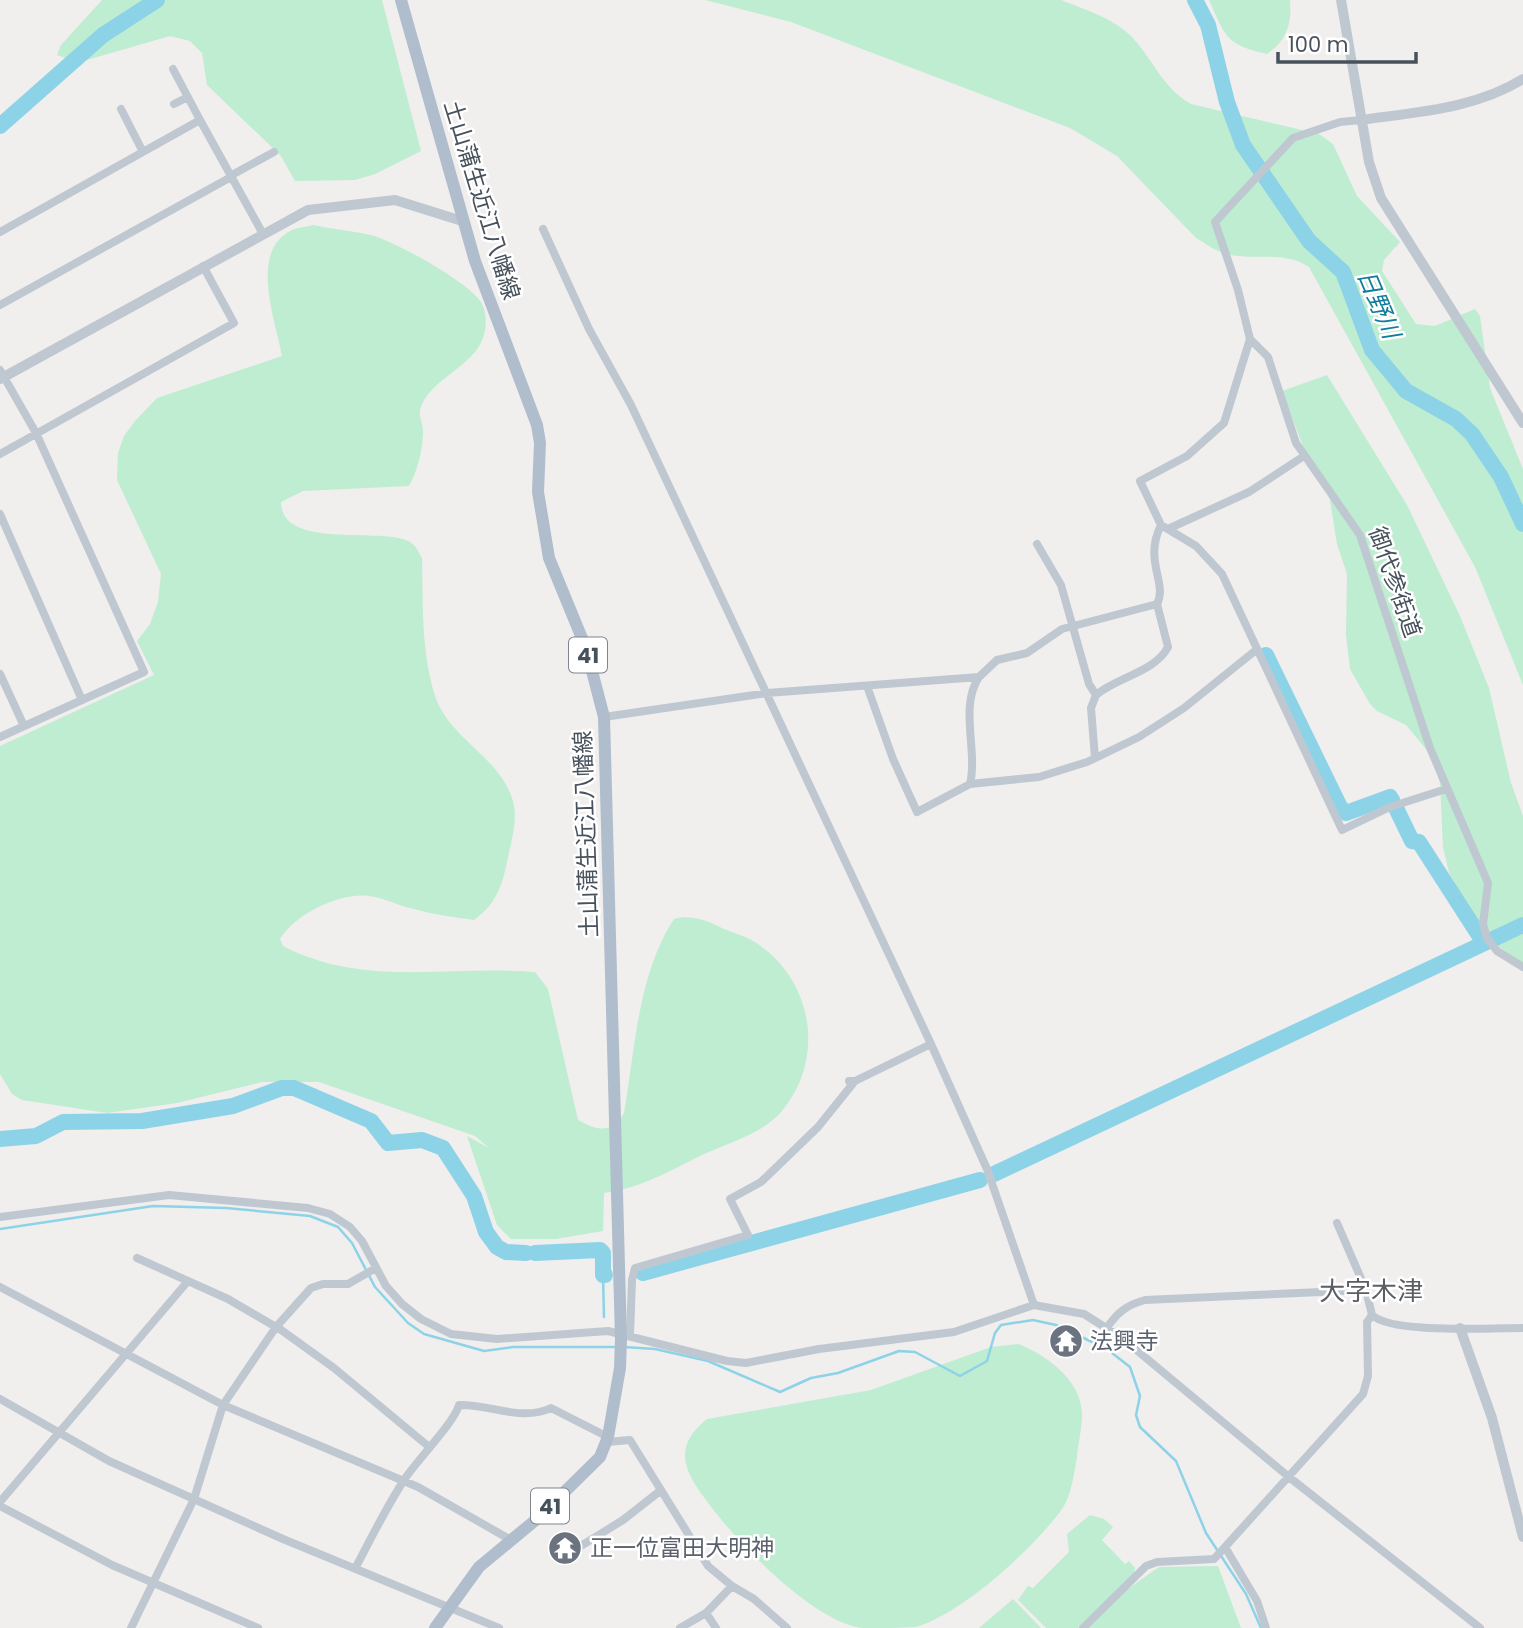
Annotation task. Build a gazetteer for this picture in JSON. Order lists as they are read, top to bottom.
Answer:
{
  "streets": {
    "main road": ["土山蒲生近江八幡線", "41"],
    "street": ["御代参街道"]
  },
  "districts": ["大字木津"],
  "water": ["日野川"],
  "places": {
    "temple": ["法興寺", "正一位富田大明神"]
  },
  "scale_bar": "100 m"
}
